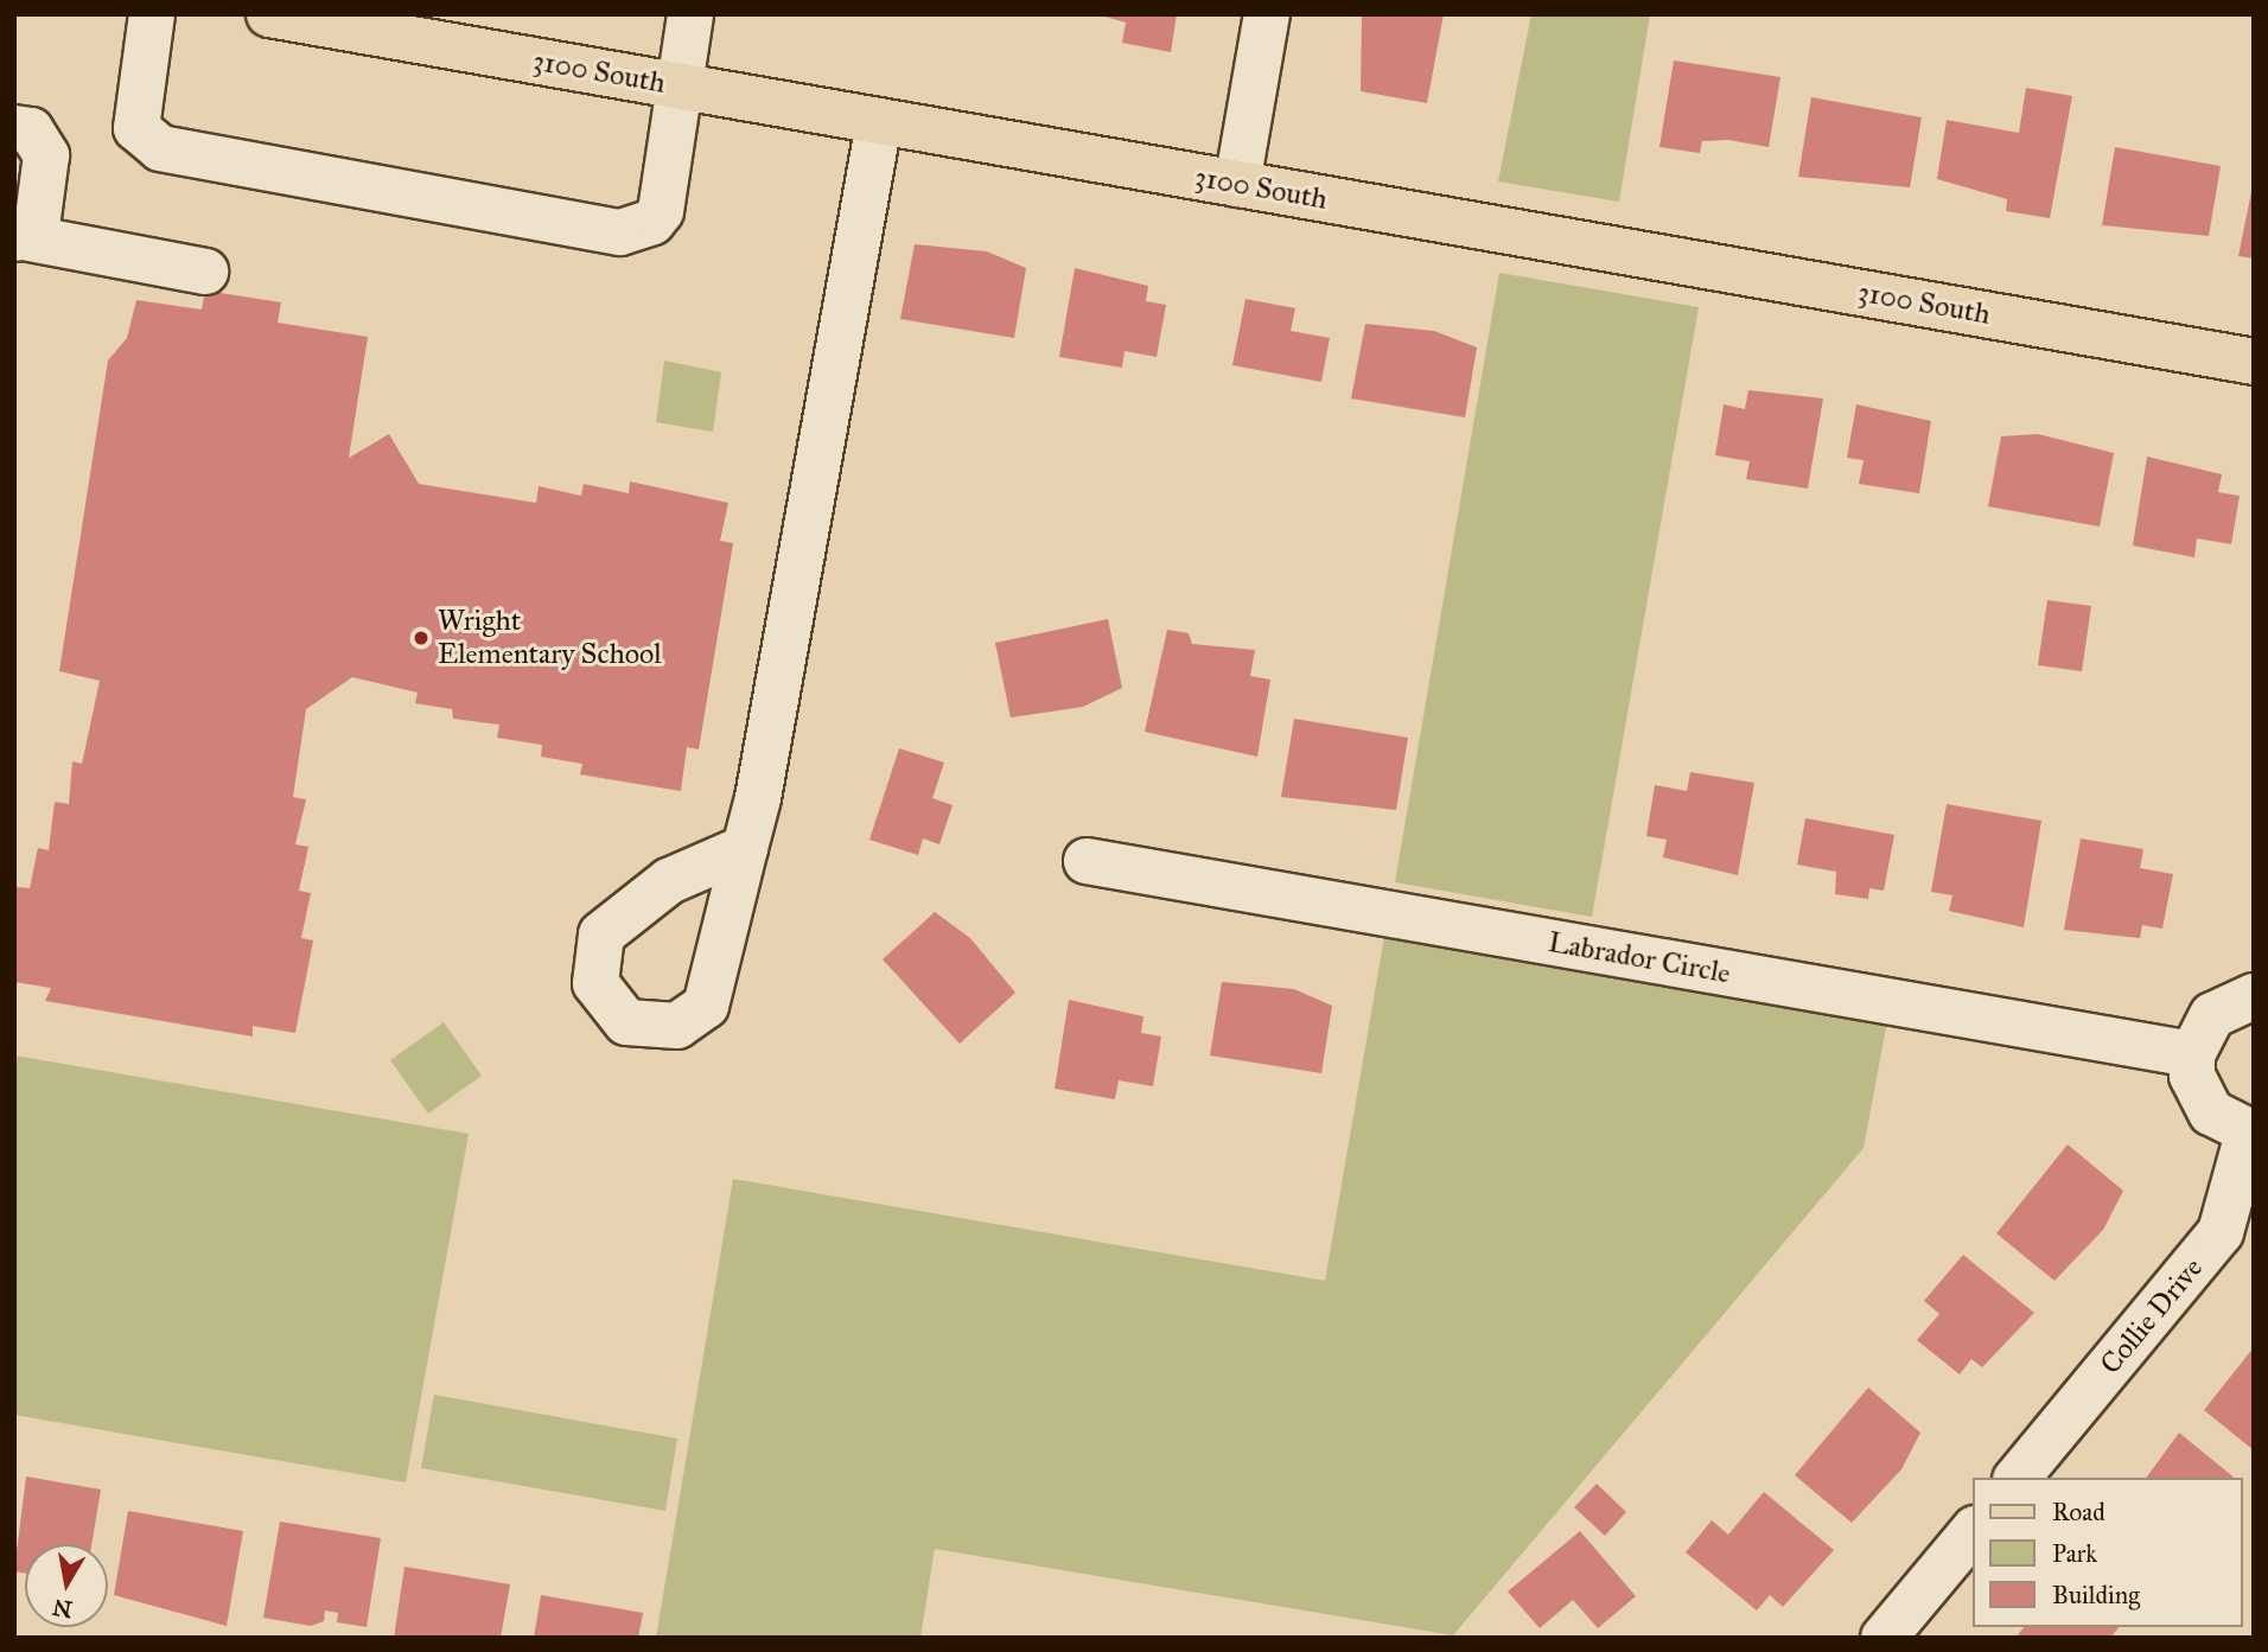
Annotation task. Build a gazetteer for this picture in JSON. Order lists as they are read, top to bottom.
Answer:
{
  "streets": {
    "main road": ["3100 South"],
    "street": ["Labrador Circle", "Collie Drive"]
  },
  "places": ["Wright Elementary School"],
  "legend": ["Road", "Park", "Building"],
  "north": "bottom"
}
